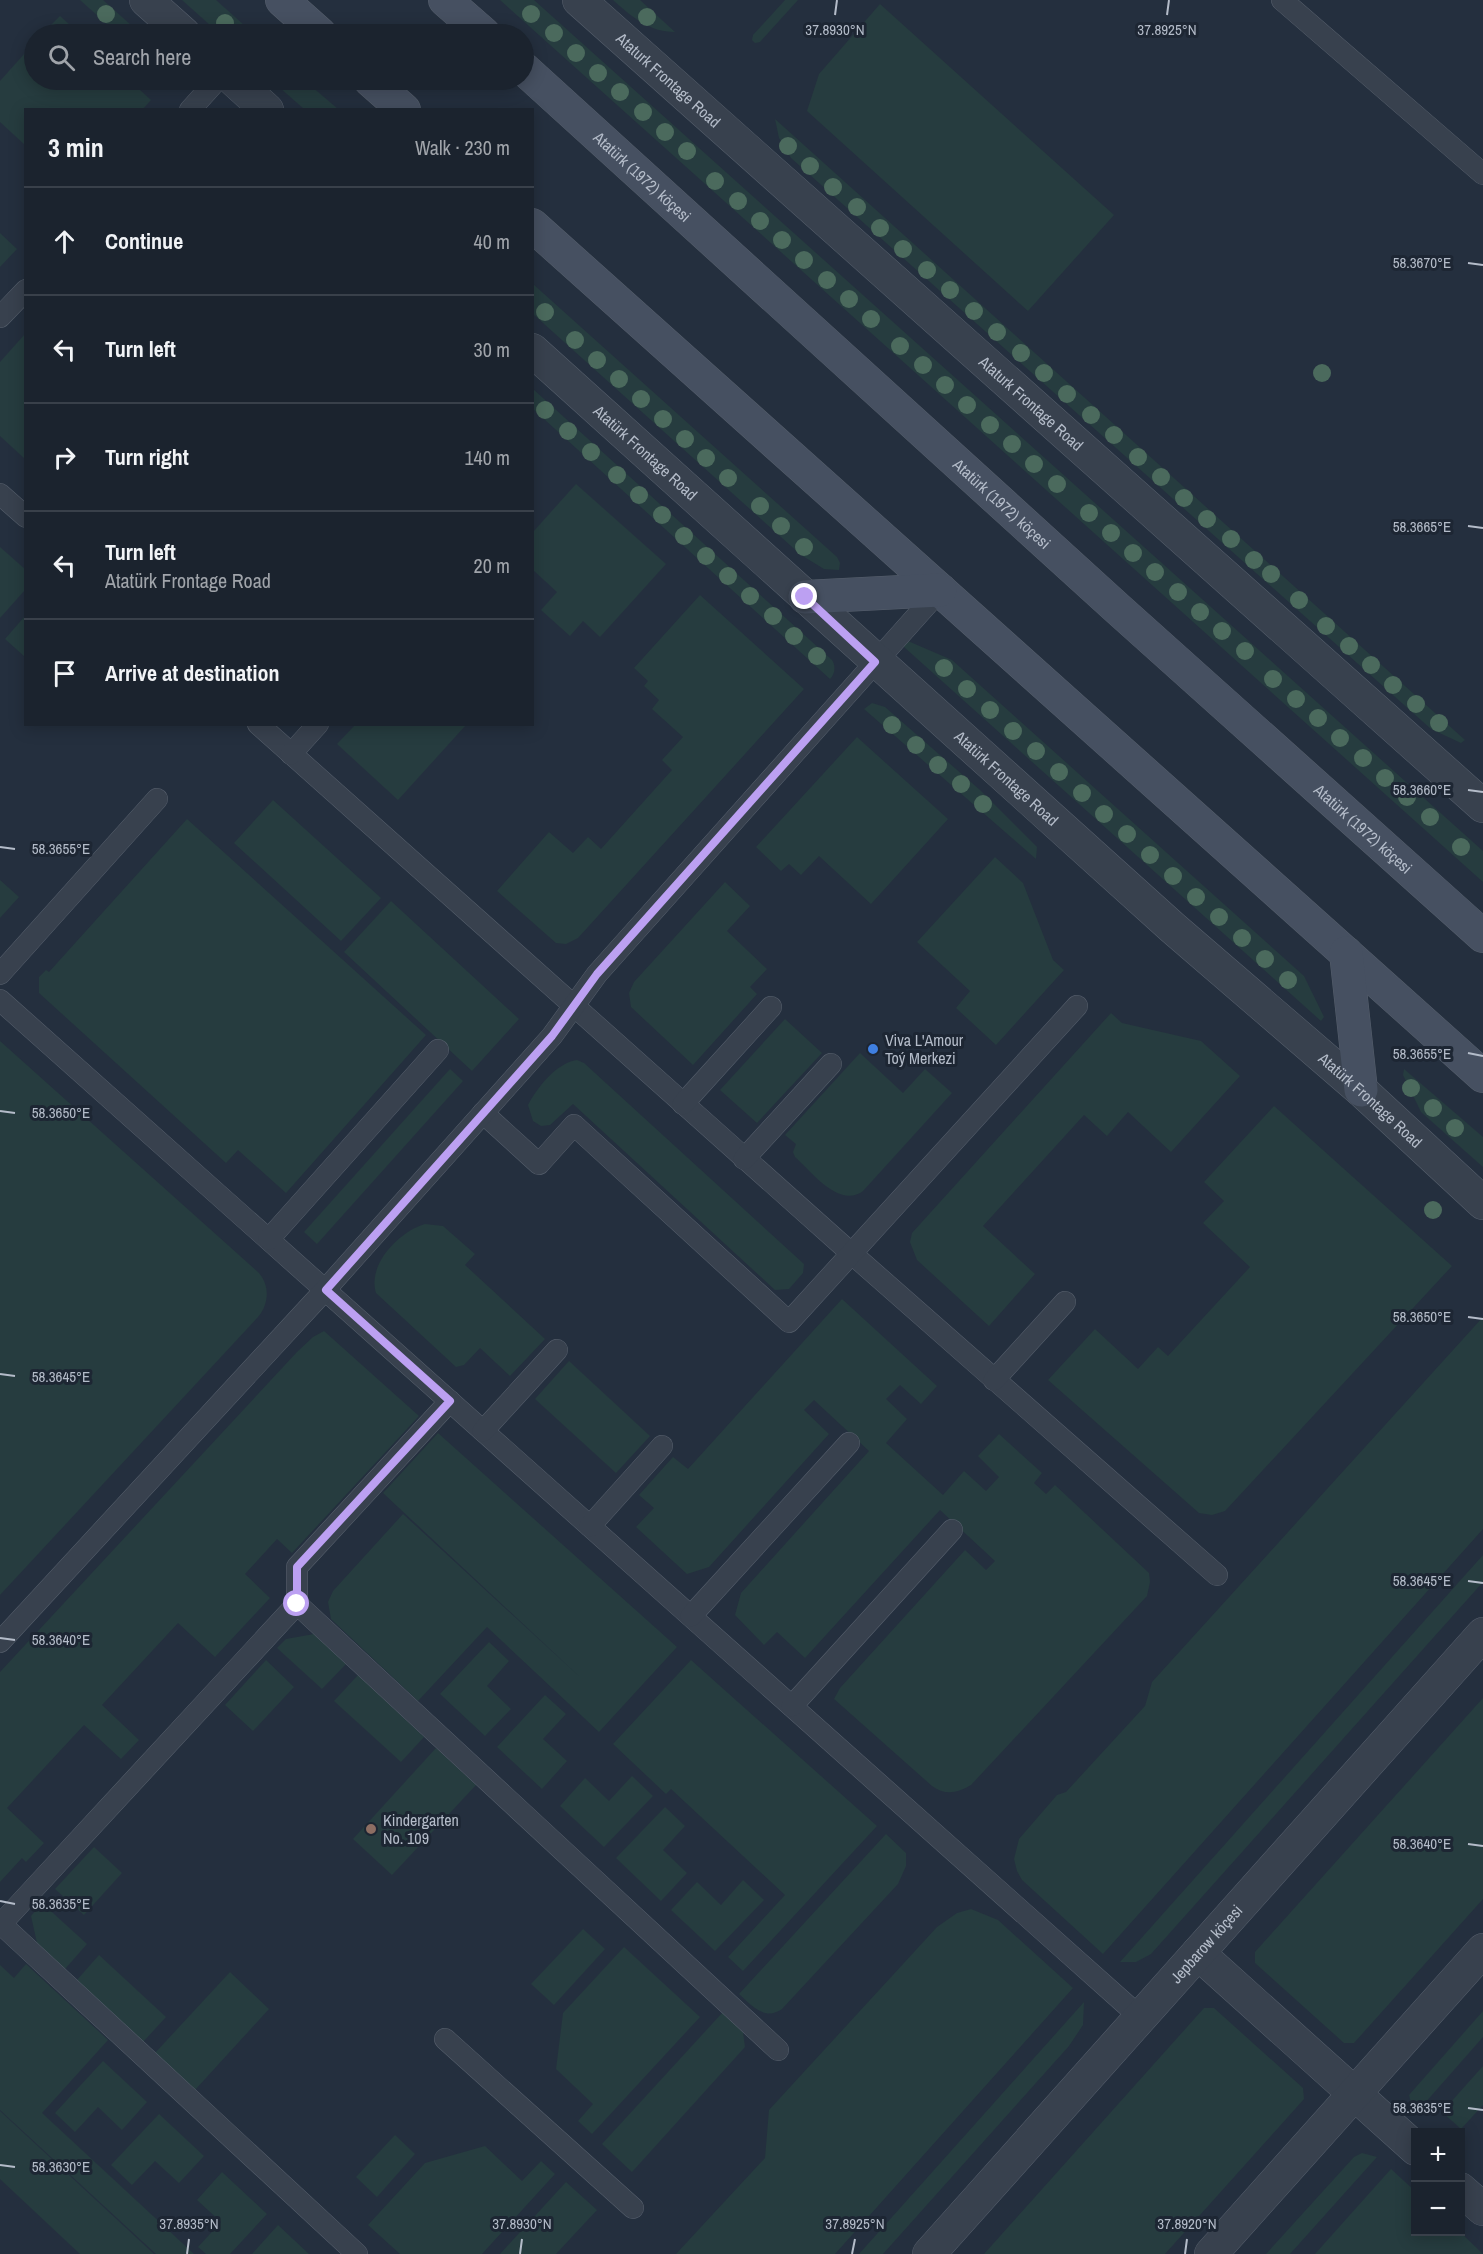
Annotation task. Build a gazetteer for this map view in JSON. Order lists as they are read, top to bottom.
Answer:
{
  "streets": {
    "main road": ["Atatürk (1972) köçesi"],
    "street": ["Ataturk Frontage Road", "Atatürk Frontage Road", "Jepbarow köçesi"]
  },
  "places": ["Viva L'Amour Toý Merkezi", "Kindergarten No. 109"],
  "page": {
    "search": "Search here",
    "heading": ["3 min", "Walk · 230 m"],
    "list": [
      ["Continue", "40 m"],
      ["Turn left", "30 m"],
      ["Turn right", "140 m"],
      ["Turn left", "Atatürk Frontage Road", "20 m"],
      "Arrive at destination"
    ],
    "map_buttons": ["+", "−"]
  },
  "coordinates": [
    "37.8930°N",
    "37.8925°N",
    "58.3670°E",
    "58.3665°E",
    "58.3660°E",
    "58.3655°E",
    "58.3650°E",
    "58.3645°E",
    "58.3640°E",
    "58.3635°E",
    "58.3630°E",
    "37.8935°N",
    "37.8920°N"
  ]
}
